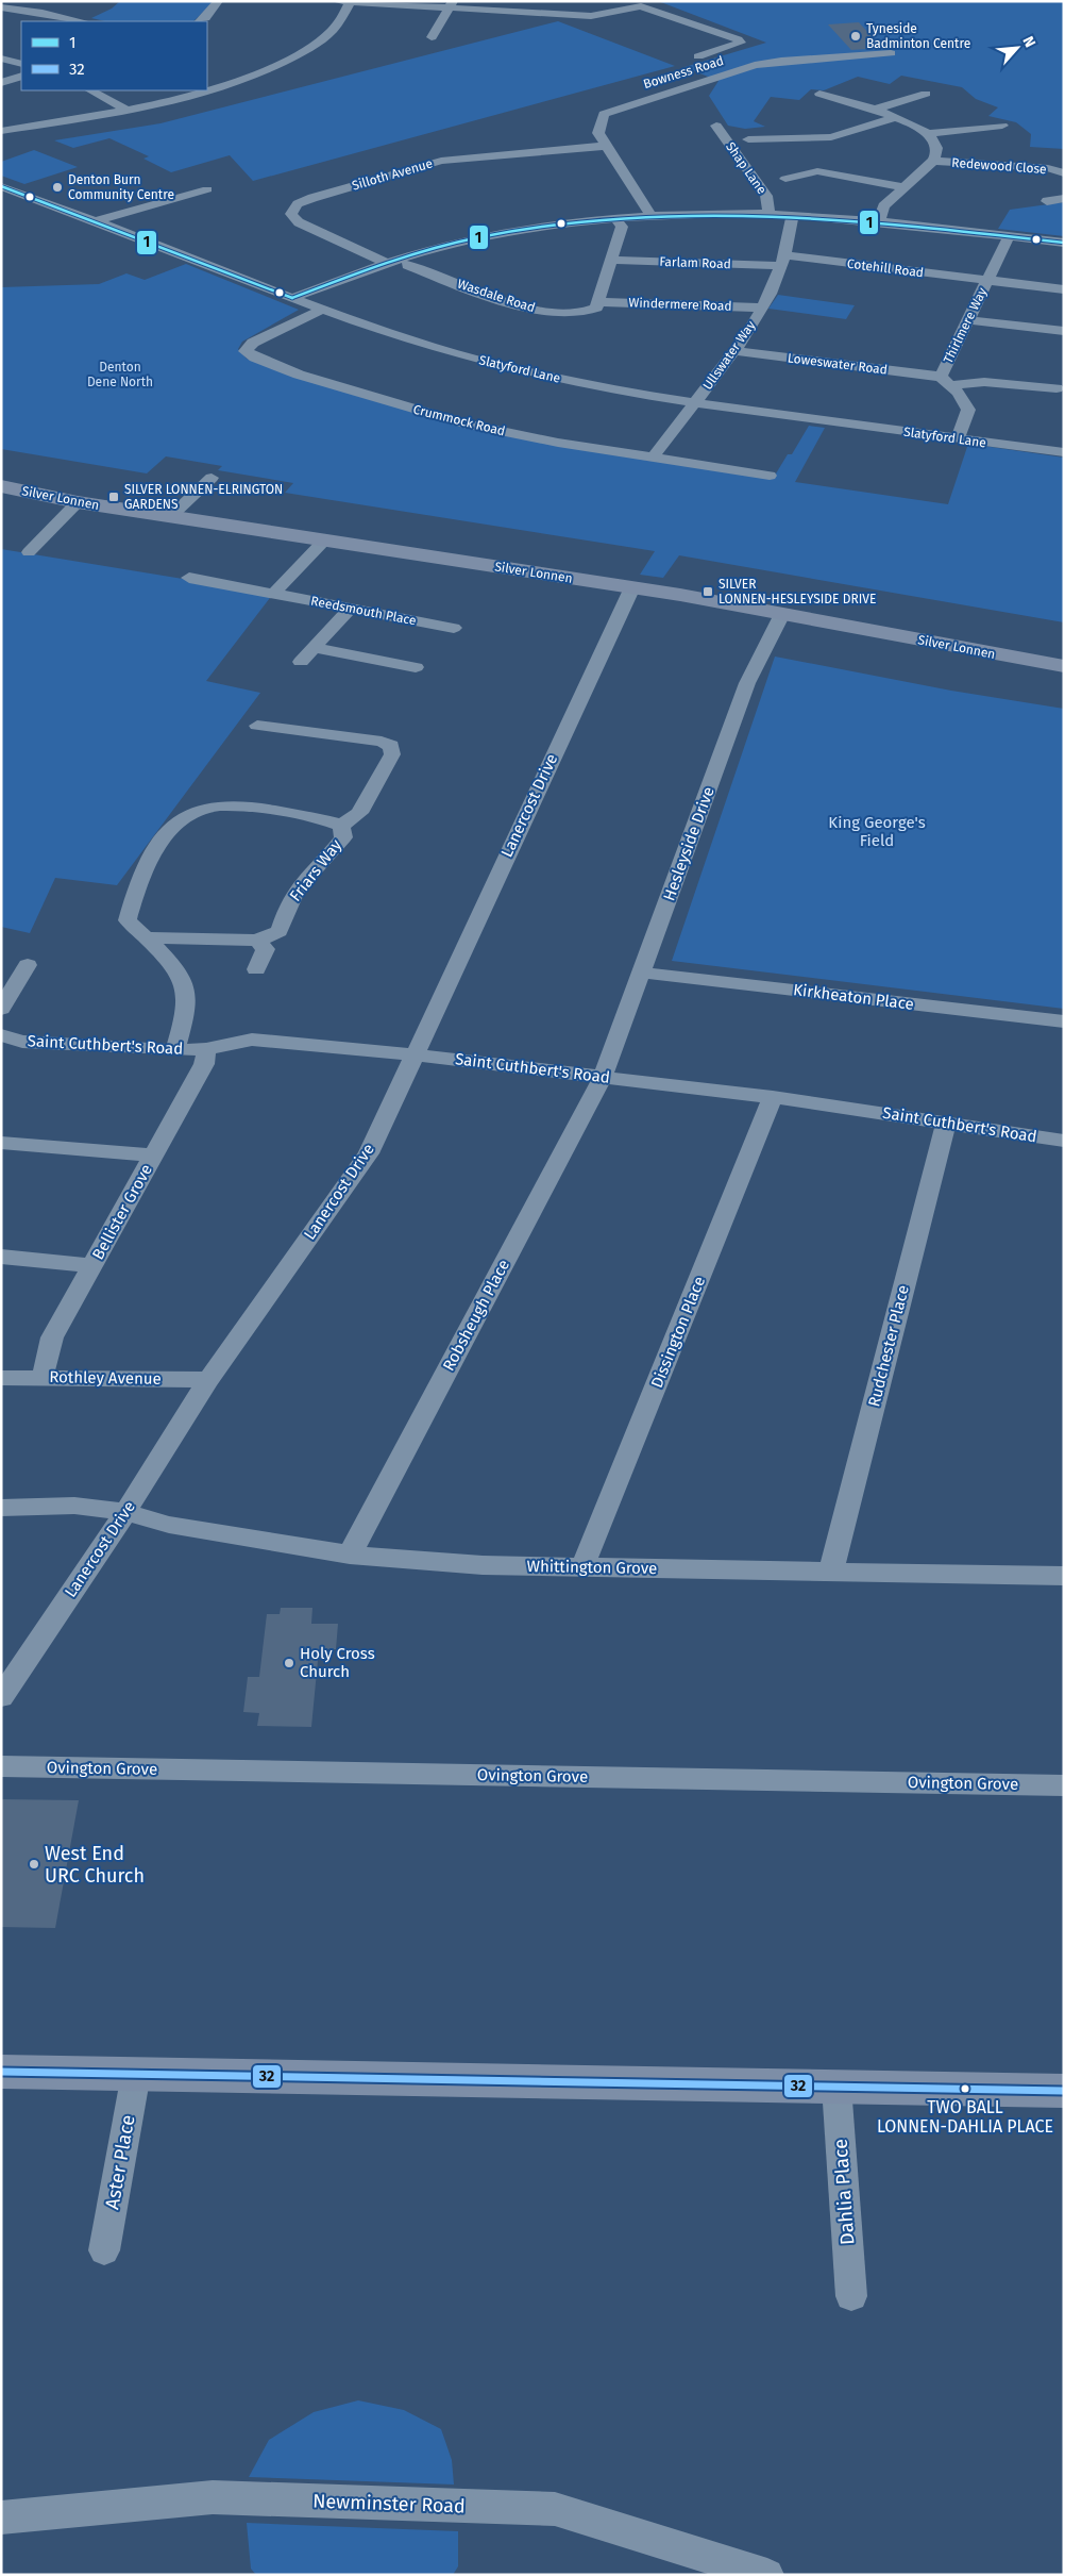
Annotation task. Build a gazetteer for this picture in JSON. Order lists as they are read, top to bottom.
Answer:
{
  "streets": {
    "main road": ["Silver Lonnen"],
    "street": [
      "Bowness Road",
      "Redewood Close",
      "Shap Lane",
      "Silloth Avenue",
      "Farlam Road",
      "Cotehill Road",
      "Wasdale Road",
      "Windermere Road",
      "Thirlmere Way",
      "Ullswater Way",
      "Loweswater Road",
      "Slatyford Lane",
      "Crummock Road",
      "Reedsmouth Place",
      "Lanercost Drive",
      "Hesleyside Drive",
      "Friars Way",
      "Kirkheaton Place",
      "Saint Cuthbert's Road",
      "Bellister Grove",
      "Robsheugh Place",
      "Dissington Place",
      "Rudchester Place",
      "Rothley Avenue",
      "Whittington Grove",
      "Ovington Grove",
      "Aster Place",
      "Dahlia Place",
      "Newminster Road"
    ]
  },
  "crossings": [
    ["Bowness Road", "Silloth Avenue"],
    ["Farlam Road", "Cotehill Road"],
    ["Farlam Road", "Ullswater Way"],
    ["Cotehill Road", "Thirlmere Way"],
    ["Cotehill Road", "Ullswater Way"],
    ["Wasdale Road", "Windermere Road"],
    ["Windermere Road", "Ullswater Way"],
    ["Thirlmere Way", "Loweswater Road"],
    ["Thirlmere Way", "Slatyford Lane"],
    ["Ullswater Way", "Loweswater Road"],
    ["Ullswater Way", "Slatyford Lane"],
    ["Ullswater Way", "Crummock Road"],
    ["Slatyford Lane", "Crummock Road"],
    ["Silver Lonnen", "Lanercost Drive"],
    ["Silver Lonnen", "Hesleyside Drive"],
    ["Lanercost Drive", "Saint Cuthbert's Road"],
    ["Lanercost Drive", "Rothley Avenue"],
    ["Lanercost Drive", "Whittington Grove"],
    ["Hesleyside Drive", "Kirkheaton Place"],
    ["Hesleyside Drive", "Saint Cuthbert's Road"],
    ["Hesleyside Drive", "Robsheugh Place"],
    ["Saint Cuthbert's Road", "Bellister Grove"],
    ["Saint Cuthbert's Road", "Robsheugh Place"],
    ["Saint Cuthbert's Road", "Dissington Place"],
    ["Saint Cuthbert's Road", "Rudchester Place"],
    ["Bellister Grove", "Rothley Avenue"],
    ["Robsheugh Place", "Whittington Grove"],
    ["Dissington Place", "Whittington Grove"],
    ["Rudchester Place", "Whittington Grove"]
  ],
  "parks": ["Denton Dene North", "King George's Field"],
  "places": {
    "other": [
      "Tyneside Badminton Centre",
      "Denton Burn Community Centre",
      "Holy Cross Church",
      "West End URC Church",
      "TWO BALL LONNEN-DAHLIA PLACE"
    ],
    "transit": ["SILVER LONNEN-ELRINGTON GARDENS", "SILVER LONNEN-HESLEYSIDE DRIVE"]
  },
  "lines": ["transit line 1", "transit line 32"],
  "legend": ["1", "32"],
  "north": "top right"
}
